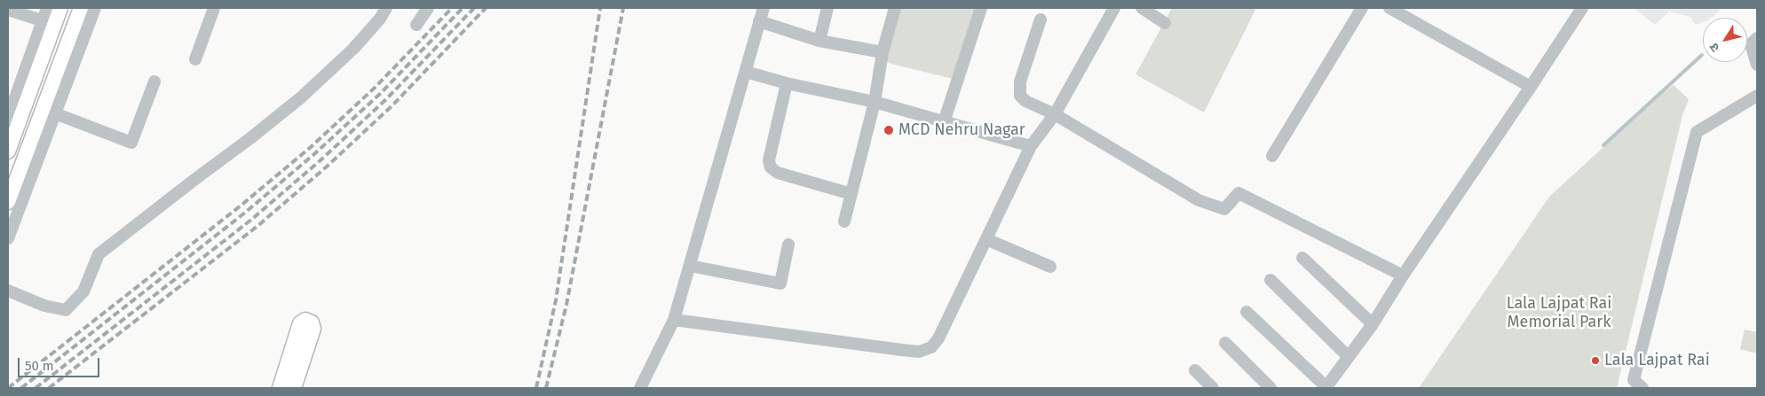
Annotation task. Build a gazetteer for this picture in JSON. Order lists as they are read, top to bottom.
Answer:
{
  "parks": ["Lala Lajpat Rai Memorial Park"],
  "places": ["MCD Nehru Nagar", "Lala Lajpat Rai"],
  "scale_bar": "50 m",
  "north": "bottom left"
}
